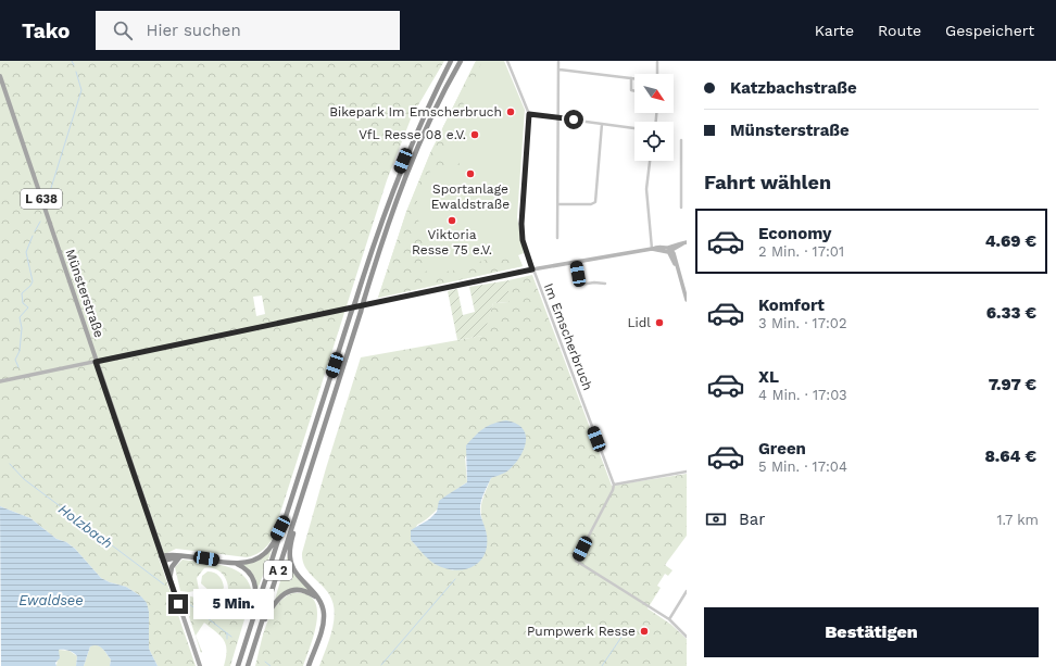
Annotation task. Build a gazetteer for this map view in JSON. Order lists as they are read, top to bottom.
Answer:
{
  "streets": {
    "highway": ["A 2"],
    "main road": ["L 638", "Münsterstraße"],
    "street": ["Im Emscherbruch"]
  },
  "water": ["Holzbach", "Ewaldsee"],
  "places": [
    "Bikepark Im Emscherbruch",
    "VfL Resse 08 e.V.",
    "Sportanlage Ewaldstraße",
    "Viktoria Resse 75 e.V.",
    "Lidl",
    "Pumpwerk Resse"
  ],
  "north": "bottom right",
  "page": {
    "header": "Tako",
    "search": "Hier suchen",
    "nav": ["Karte", "Route", "Gespeichert"],
    "banner": ["Katzbachstraße", "Münsterstraße"],
    "heading": "Fahrt wählen",
    "list": [
      {
        "name": "Economy",
        "note": "2 Min. · 17:01",
        "value": "4.69 €"
      },
      {
        "name": "Komfort",
        "note": "3 Min. · 17:02",
        "value": "6.33 €"
      },
      {
        "name": "XL",
        "note": "4 Min. · 17:03",
        "value": "7.97 €"
      },
      {
        "name": "Green",
        "note": "5 Min. · 17:04",
        "value": "8.64 €"
      }
    ],
    "pay": ["Bar", "1.7 km"],
    "bubble": "5 Min.",
    "buttons": "Bestätigen"
  }
}
